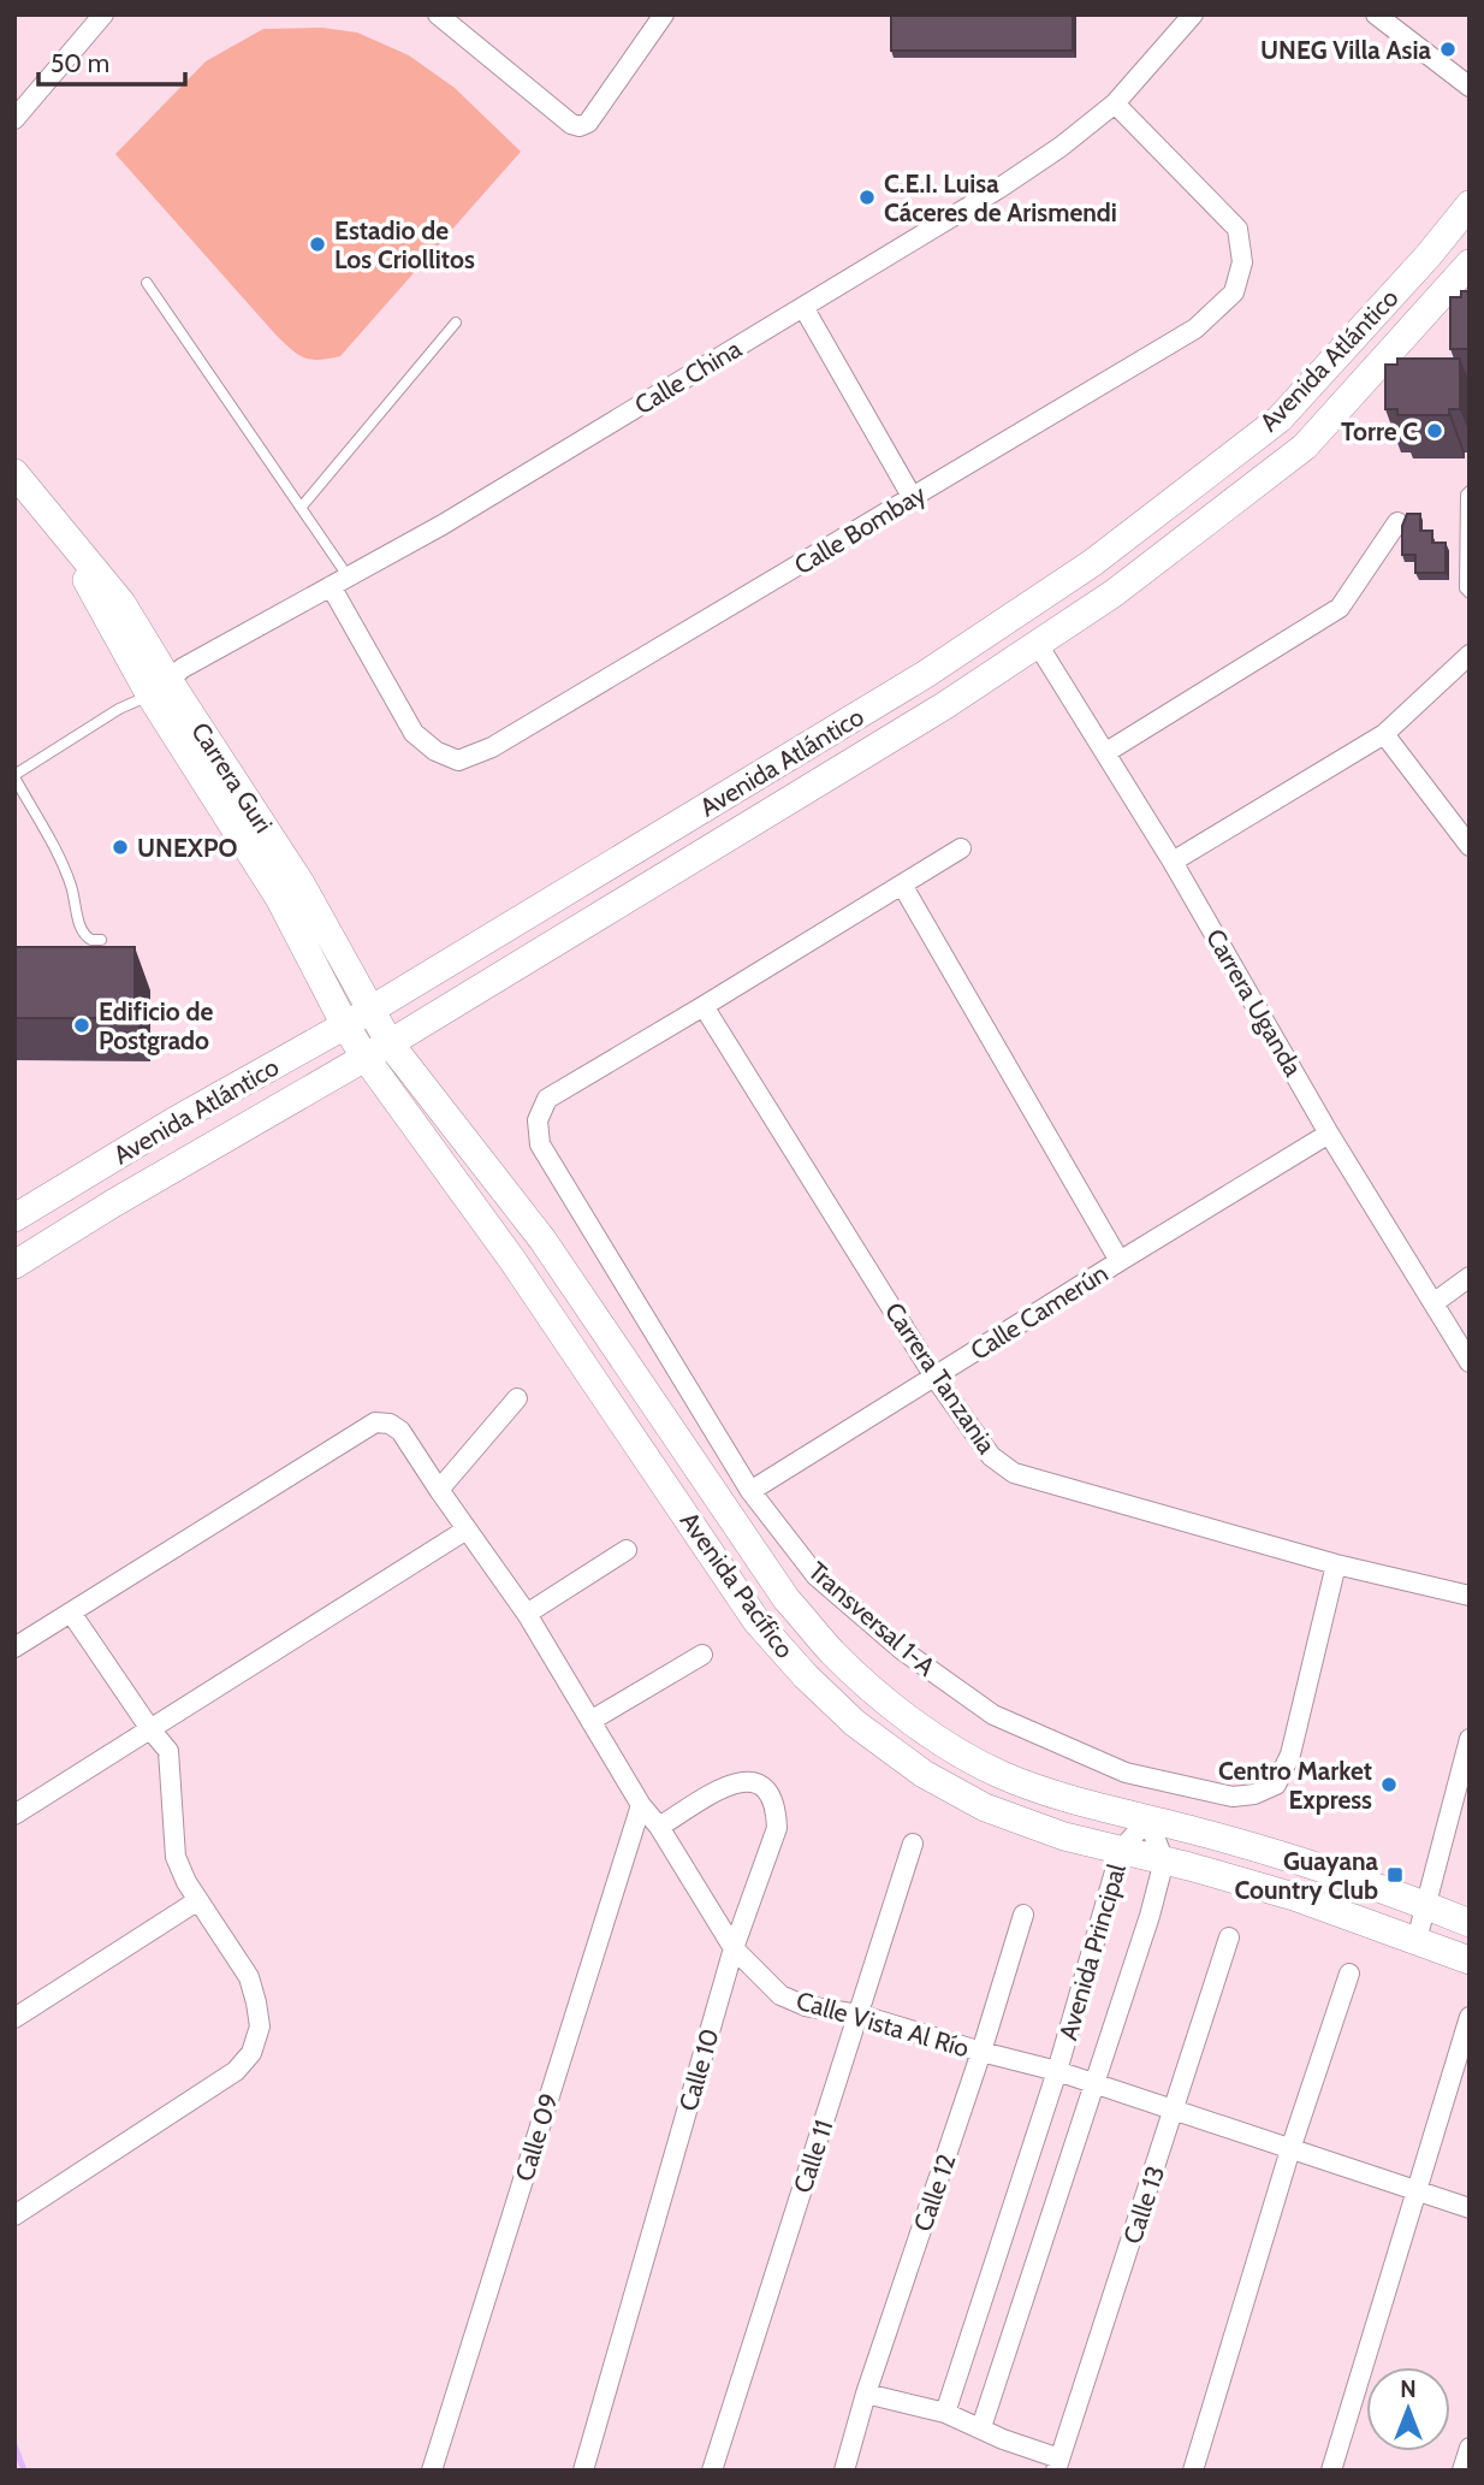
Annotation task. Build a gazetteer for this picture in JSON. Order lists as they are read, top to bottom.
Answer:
{
  "streets": {
    "street": [
      "Avenida Atlántico",
      "Calle China",
      "Calle Bombay",
      "Carrera Guri",
      "Carrera Uganda",
      "Calle Camerún",
      "Carrera Tanzania",
      "Avenida Pacífico",
      "Transversal 1-A",
      "Avenida Principal",
      "Calle Vista Al Río",
      "Calle 10",
      "Calle 09",
      "Calle 11",
      "Calle 12",
      "Calle 13"
    ]
  },
  "crossings": [
    ["Avenida Atlántico", "Carrera Guri"],
    ["Avenida Atlántico", "Carrera Uganda"],
    ["Avenida Atlántico", "Avenida Pacífico"],
    ["Calle China", "Calle Bombay"],
    ["Calle China", "Carrera Guri"],
    ["Carrera Guri", "Avenida Pacífico"],
    ["Carrera Uganda", "Calle Camerún"],
    ["Calle Camerún", "Carrera Tanzania"],
    ["Calle Camerún", "Transversal 1-A"],
    ["Carrera Tanzania", "Transversal 1-A"],
    ["Avenida Pacífico", "Avenida Principal"],
    ["Avenida Principal", "Calle Vista Al Río"],
    ["Calle Vista Al Río", "Calle 10"],
    ["Calle Vista Al Río", "Calle 09"],
    ["Calle Vista Al Río", "Calle 11"],
    ["Calle Vista Al Río", "Calle 12"],
    ["Calle Vista Al Río", "Calle 13"]
  ],
  "places": {
    "other": [
      "UNEG Villa Asia",
      "C.E.I. Luisa Cáceres de Arismendi",
      "Estadio de Los Criollitos",
      "Torre C",
      "UNEXPO",
      "Edificio de Postgrado",
      "Centro Market Express"
    ],
    "transit": ["Guayana Country Club"]
  },
  "scale_bar": "50 m",
  "north": "top"
}
